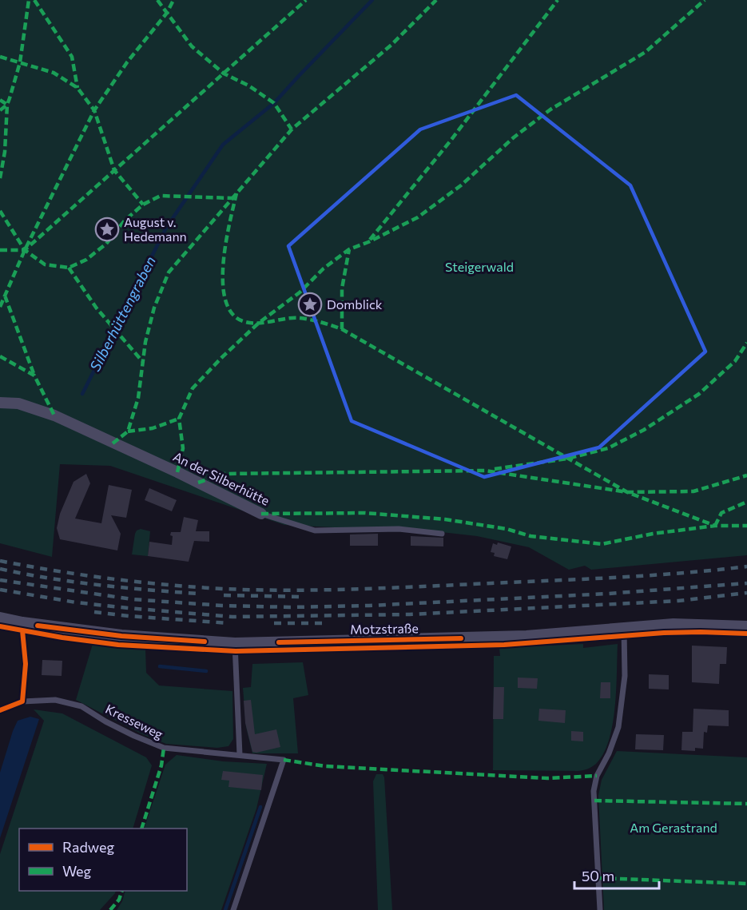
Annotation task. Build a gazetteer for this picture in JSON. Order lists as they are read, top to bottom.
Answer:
{
  "streets": {
    "street": ["An der Silberhütte", "Motzstraße"],
    "lane": ["Kresseweg"]
  },
  "water": ["Silberhüttengraben"],
  "parks": ["Steigerwald", "Am Gerastrand"],
  "places": {
    "place": ["August v. Hedemann", "Domblick"]
  },
  "legend": ["Radweg", "Weg"],
  "scale_bar": "50 m"
}
